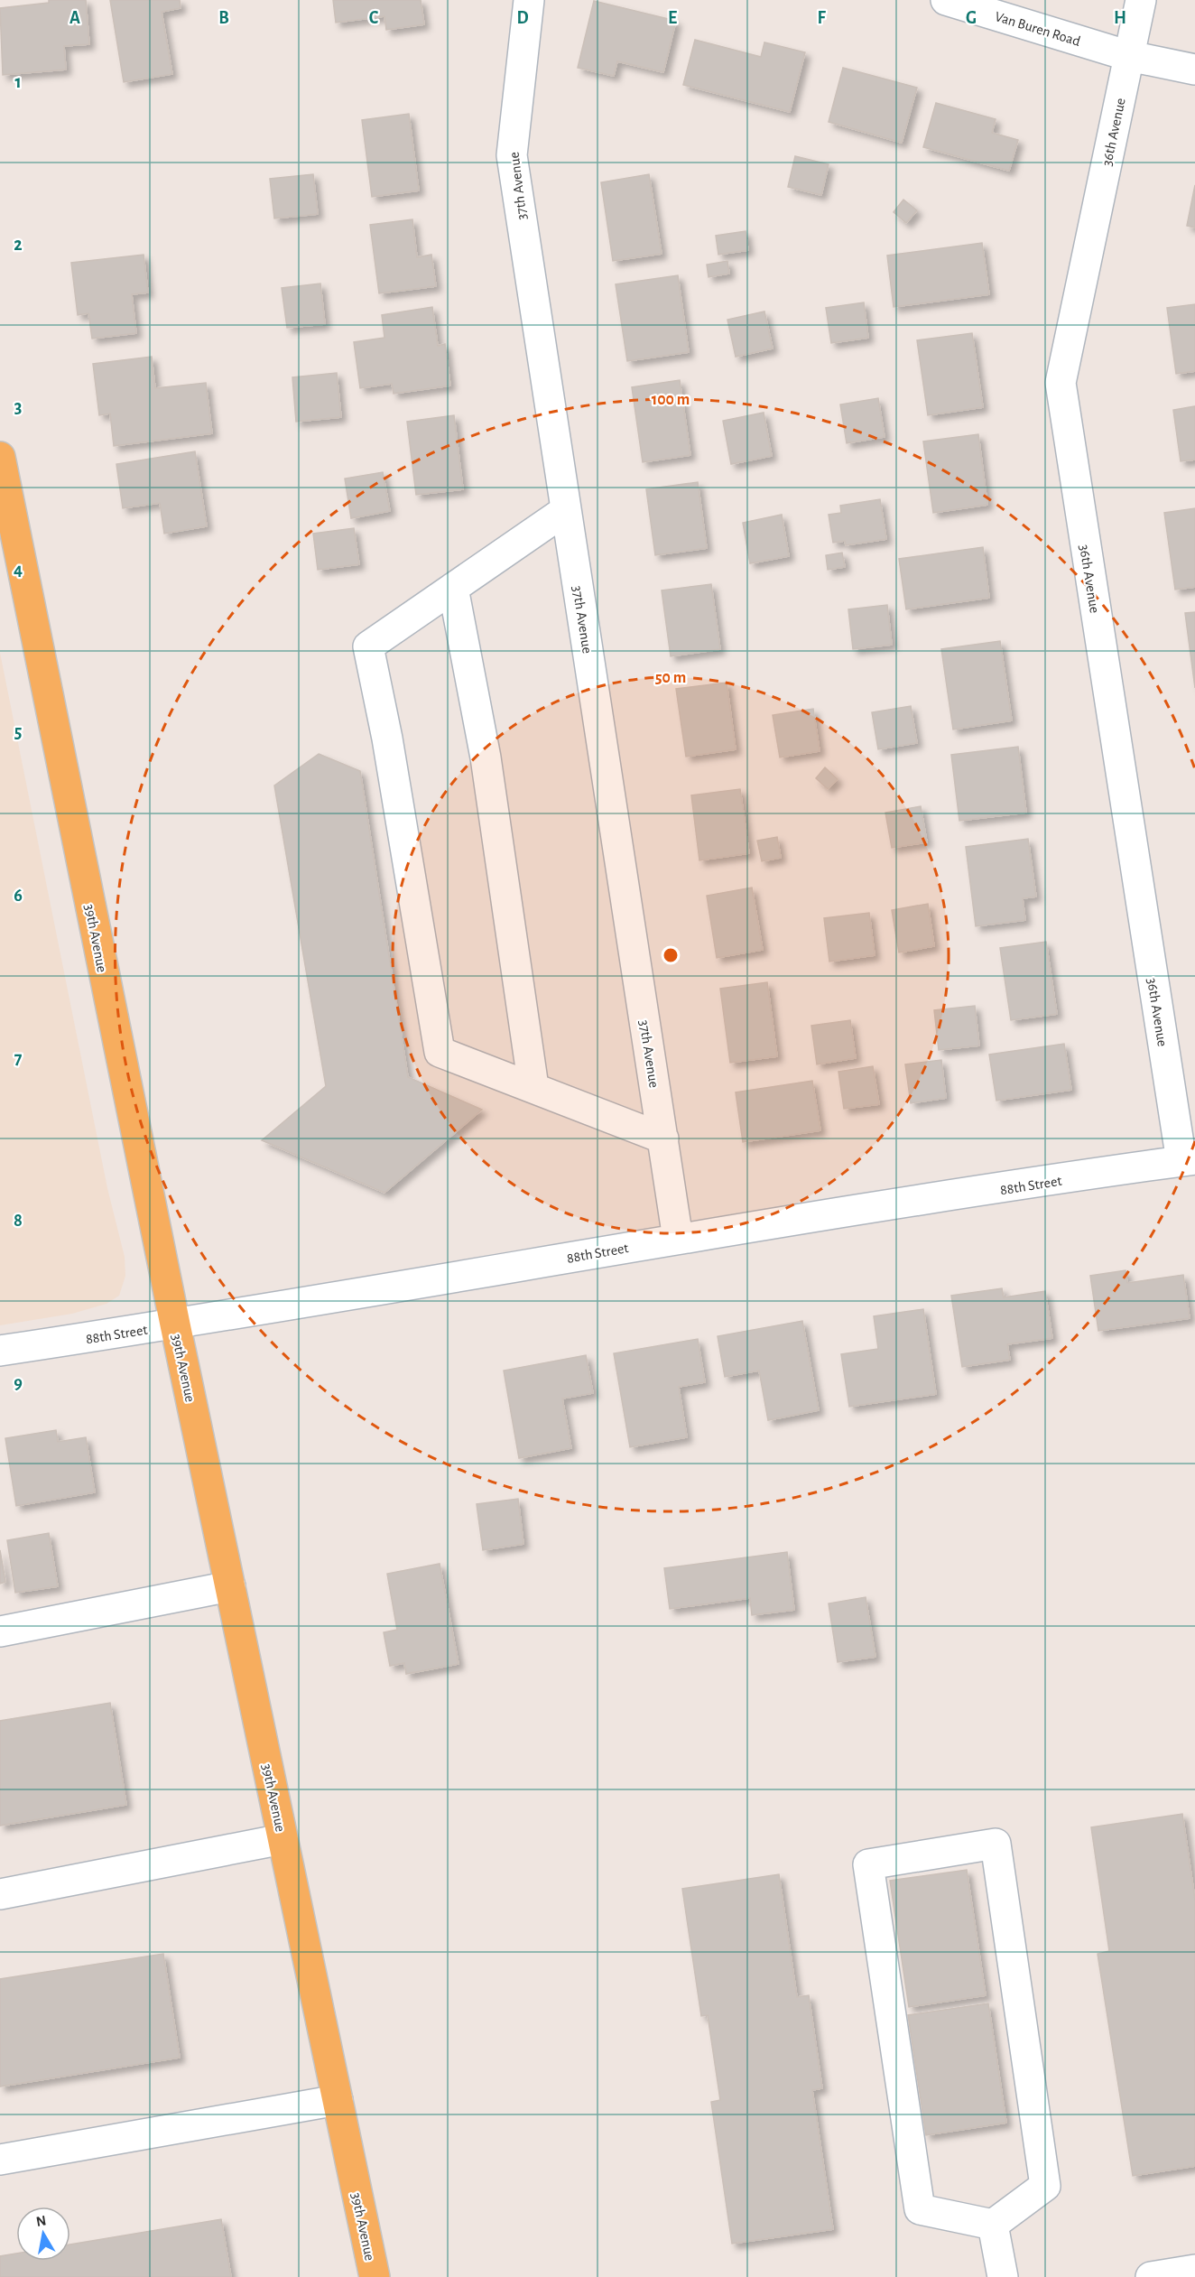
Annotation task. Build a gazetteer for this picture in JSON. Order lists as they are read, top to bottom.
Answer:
{
  "streets": {
    "main road": ["39th Avenue"],
    "street": [
      "Van Buren Road",
      "36th Avenue",
      "37th Avenue",
      "88th Street"
    ]
  },
  "crossings": [
    ["Van Buren Road", "36th Avenue"],
    ["36th Avenue", "88th Street"],
    ["37th Avenue", "88th Street"],
    ["39th Avenue", "88th Street"]
  ],
  "north": "top",
  "grid": {
    "columns": [
      "A",
      "B",
      "C",
      "D",
      "E",
      "F",
      "G",
      "H"
    ],
    "rows": [
      "1",
      "2",
      "3",
      "4",
      "5",
      "6",
      "7",
      "8",
      "9"
    ]
  },
  "rings": ["100 m", "50 m"]
}
